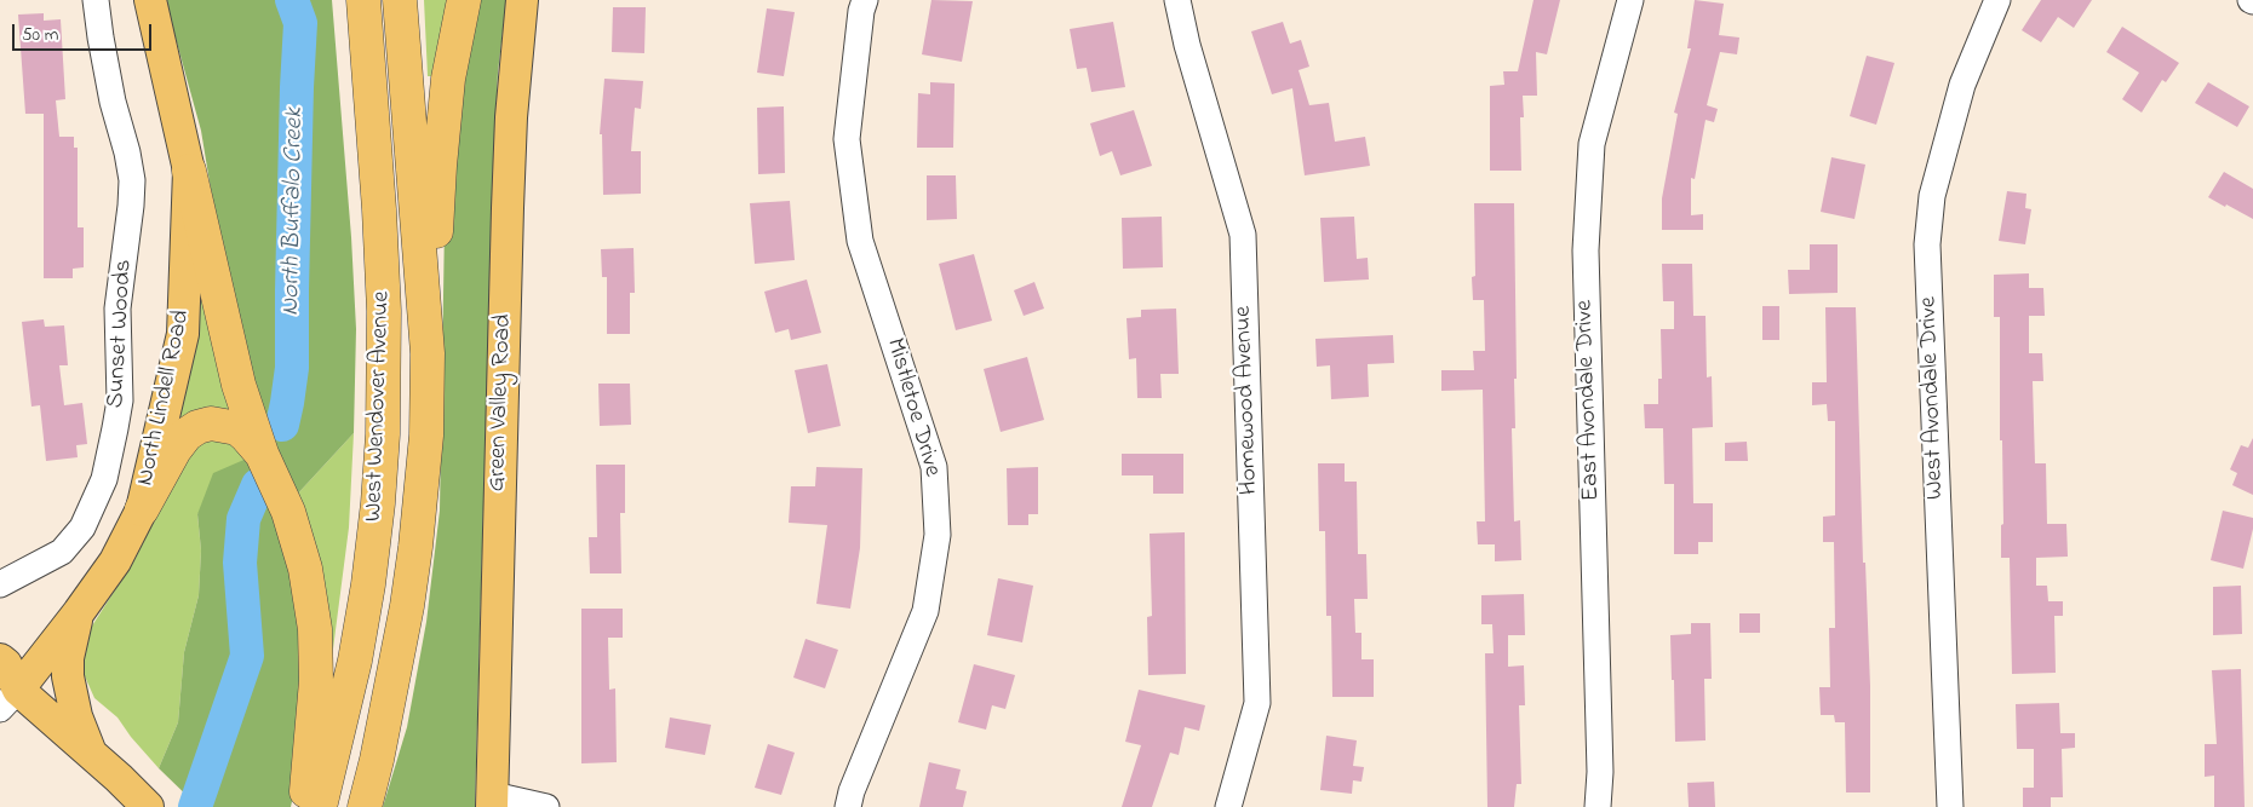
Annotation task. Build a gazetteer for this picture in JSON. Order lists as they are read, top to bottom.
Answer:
{
  "streets": {
    "highway": ["West Wendover Avenue"],
    "main road": ["North Lindell Road", "Green Valley Road"],
    "street": [
      "Sunset Woods",
      "West Avondale Drive",
      "Homewood Avenue",
      "East Avondale Drive",
      "Mistletoe Drive"
    ]
  },
  "water": ["North Buffalo Creek"],
  "scale_bar": "50 m"
}
